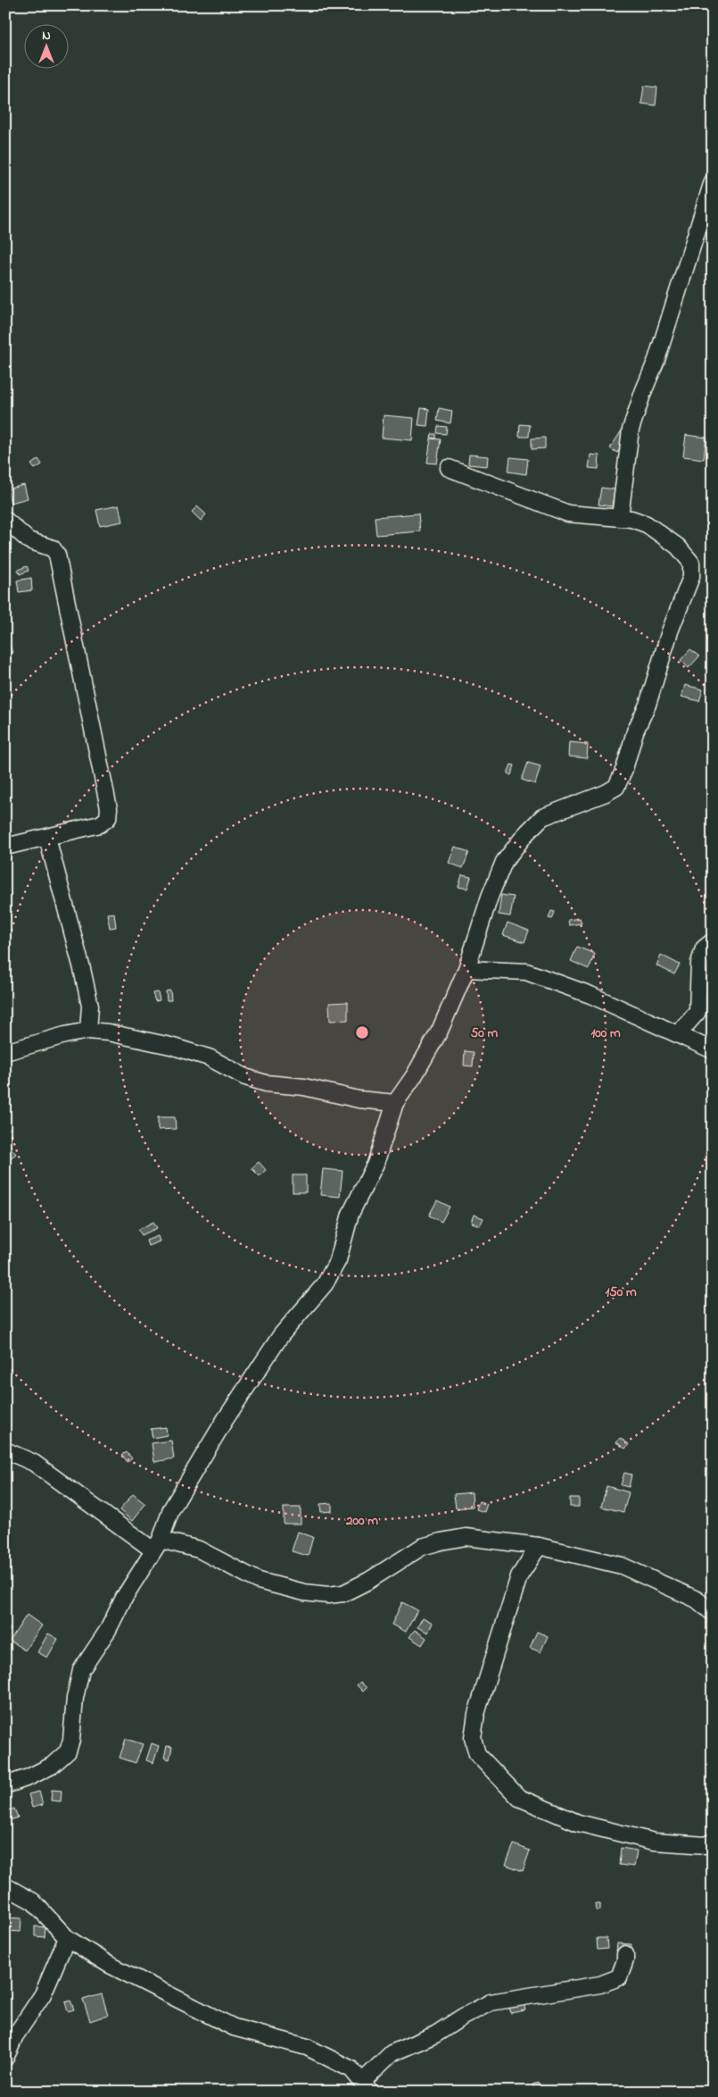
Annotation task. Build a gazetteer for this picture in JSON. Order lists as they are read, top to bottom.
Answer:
{
  "north": "top",
  "rings": [
    "50 m",
    "100 m",
    "150 m",
    "200 m"
  ]
}
